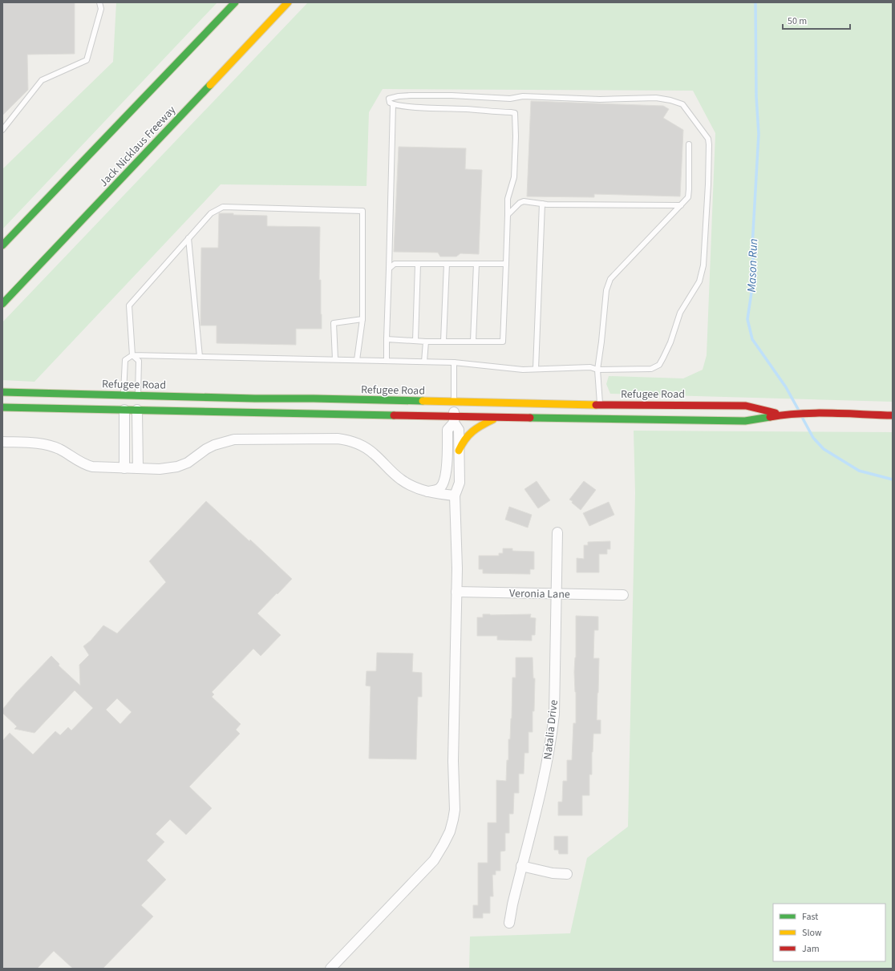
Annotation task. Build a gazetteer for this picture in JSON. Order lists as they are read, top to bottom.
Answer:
{
  "streets": {
    "main road": ["Jack Nicklaus Freeway", "Refugee Road"],
    "street": ["Veronia Lane", "Natalia Drive"]
  },
  "crossings": [
    ["Veronia Lane", "Natalia Drive"]
  ],
  "water": ["Mason Run"],
  "legend": ["Fast", "Slow", "Jam"],
  "scale_bar": "50 m"
}
